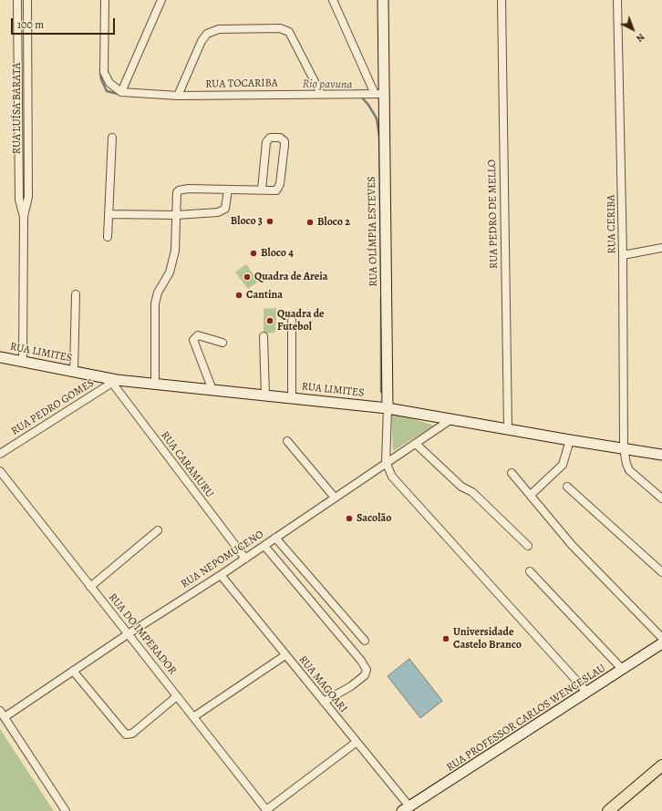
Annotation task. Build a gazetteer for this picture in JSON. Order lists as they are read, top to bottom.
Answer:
{
  "streets": {
    "street": [
      "RUA TOCARIBA",
      "RUA LUÍSA BARATA",
      "RUA PEDRO DE MELLO",
      "RUA CERIBA",
      "RUA OLÍMPIA ESTEVES",
      "RUA LIMITES",
      "RUA PEDRO GOMES",
      "RUA CARAMURU",
      "RUA NEPOMUCENO",
      "RUA DO IMPERADOR",
      "RUA MAGOARI",
      "RUA PROFESSOR CARLOS WENCESLAU"
    ]
  },
  "crossings": [
    ["RUA TOCARIBA", "RUA OLÍMPIA ESTEVES"],
    ["RUA LUÍSA BARATA", "RUA LIMITES"],
    ["RUA PEDRO DE MELLO", "RUA LIMITES"],
    ["RUA CERIBA", "RUA LIMITES"],
    ["RUA OLÍMPIA ESTEVES", "RUA LIMITES"],
    ["RUA OLÍMPIA ESTEVES", "RUA NEPOMUCENO"],
    ["RUA LIMITES", "RUA PEDRO GOMES"],
    ["RUA LIMITES", "RUA CARAMURU"],
    ["RUA LIMITES", "RUA NEPOMUCENO"],
    ["RUA PEDRO GOMES", "RUA CARAMURU"],
    ["RUA CARAMURU", "RUA NEPOMUCENO"],
    ["RUA NEPOMUCENO", "RUA DO IMPERADOR"],
    ["RUA NEPOMUCENO", "RUA MAGOARI"],
    ["RUA MAGOARI", "RUA PROFESSOR CARLOS WENCESLAU"]
  ],
  "water": ["Rio pavuna"],
  "places": [
    "Bloco 3",
    "Bloco 2",
    "Bloco 4",
    "Quadra de Areia",
    "Cantina",
    "Quadra de Futebol",
    "Sacolão",
    "Universidade Castelo Branco"
  ],
  "scale_bar": "100 m",
  "north": "bottom right"
}
